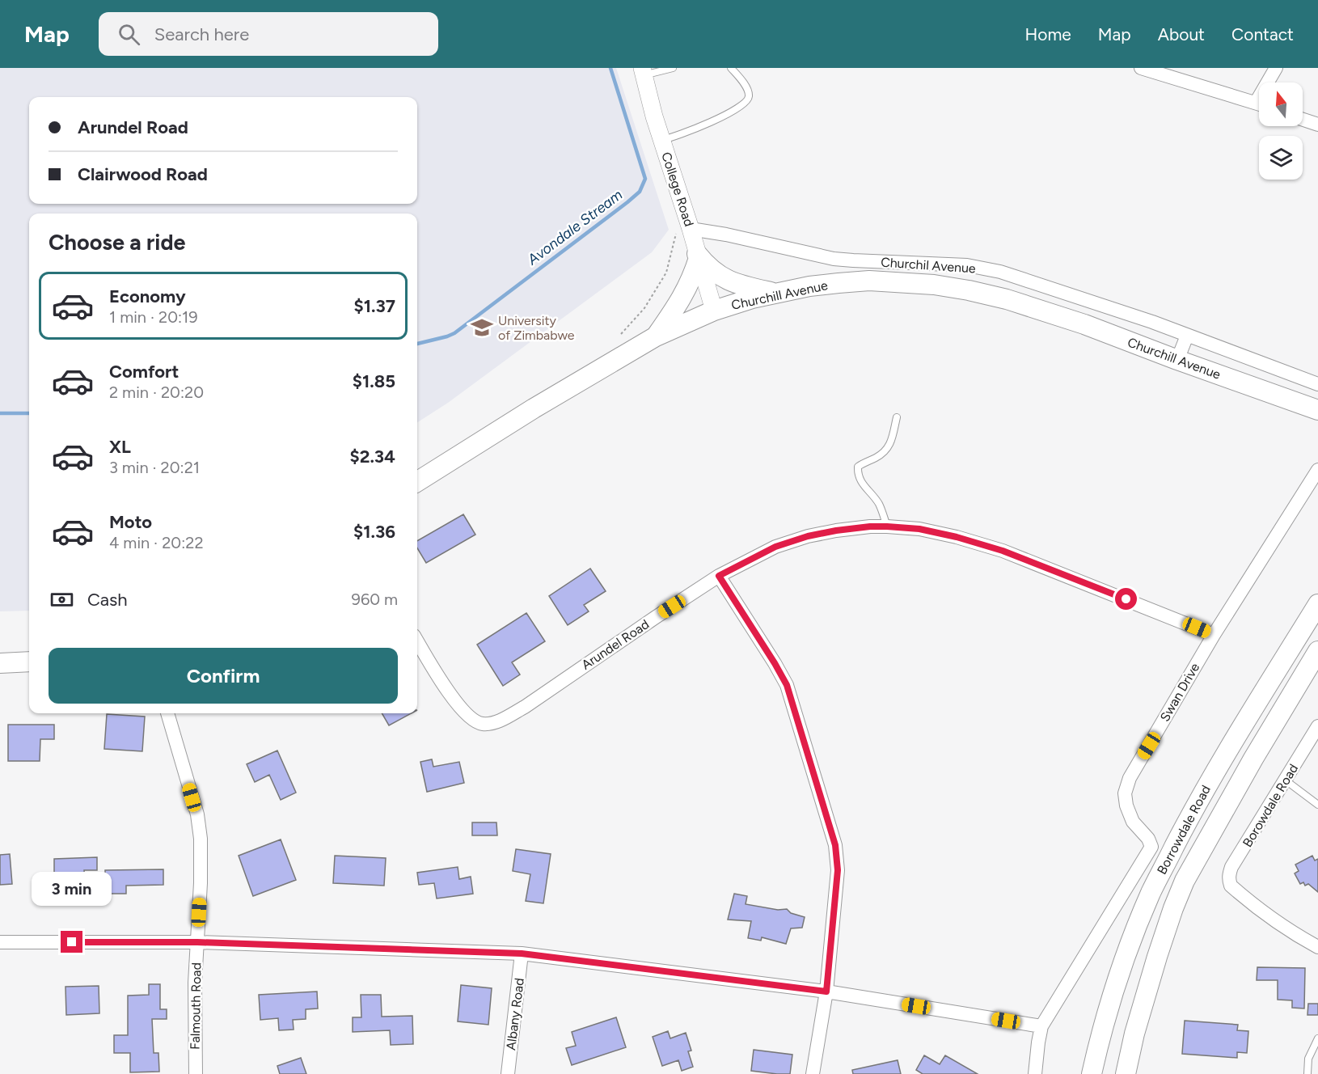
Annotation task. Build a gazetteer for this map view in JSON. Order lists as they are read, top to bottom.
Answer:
{
  "streets": {
    "main road": ["Churchill Avenue", "Borrowdale Road"],
    "street": [
      "College Road",
      "Churchil Avenue",
      "Arundel Road",
      "Swan Drive",
      "Borowdale Road",
      "Falmouth Road",
      "Albany Road"
    ]
  },
  "crossings": [
    ["College Road", "Churchil Avenue"],
    ["College Road", "Churchill Avenue"],
    ["Arundel Road", "Swan Drive"]
  ],
  "water": ["Avondale Stream"],
  "places": {
    "school or university": ["University of Zimbabwe"]
  },
  "north": "top",
  "page": {
    "header": "Map",
    "search": "Search here",
    "nav": [
      "Home",
      "Map",
      "About",
      "Contact"
    ],
    "banner": ["Arundel Road", "Clairwood Road"],
    "heading": "Choose a ride",
    "list": [
      {
        "name": "Economy",
        "note": "1 min · 20:19",
        "value": "$1.37"
      },
      {
        "name": "Comfort",
        "note": "2 min · 20:20",
        "value": "$1.85"
      },
      {
        "name": "XL",
        "note": "3 min · 20:21",
        "value": "$2.34"
      },
      {
        "name": "Moto",
        "note": "4 min · 20:22",
        "value": "$1.36"
      }
    ],
    "pay": ["Cash", "960 m"],
    "buttons": "Confirm",
    "bubble": "3 min"
  }
}
